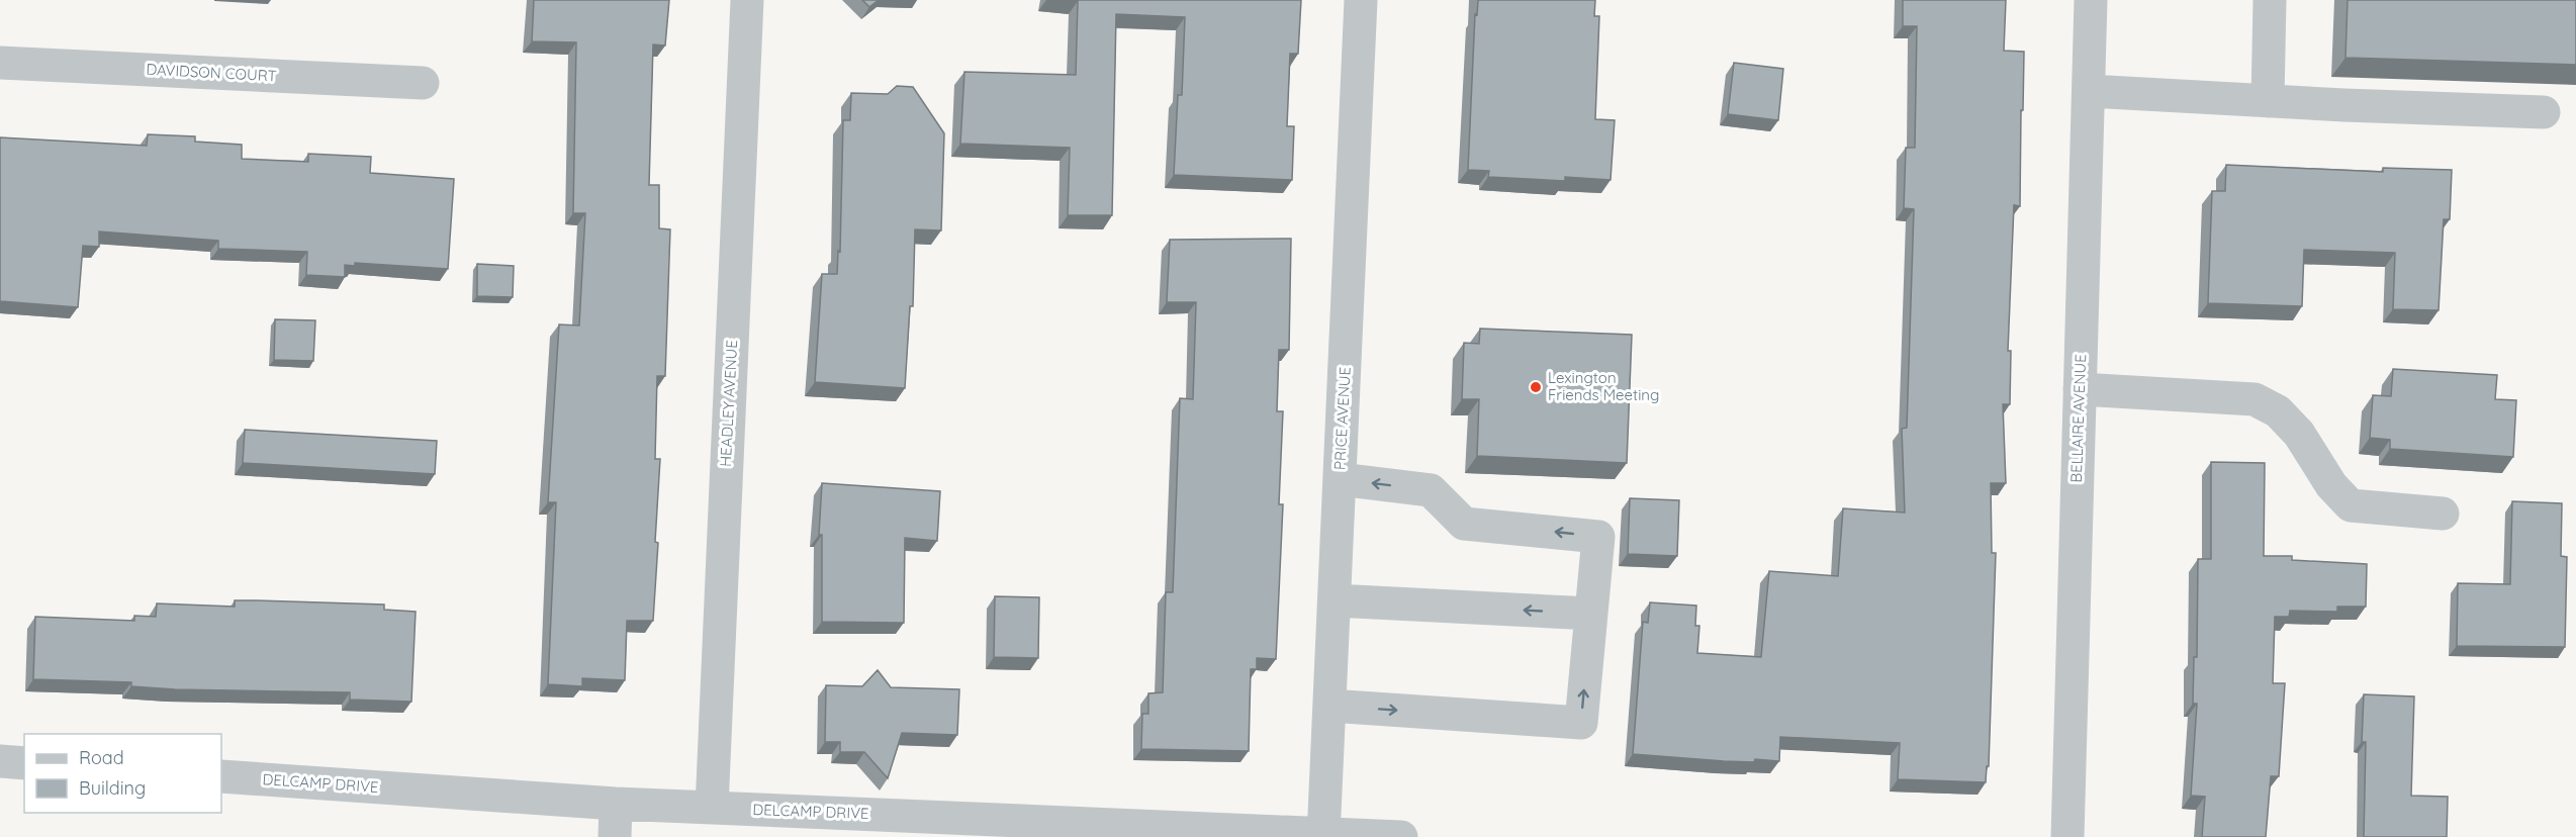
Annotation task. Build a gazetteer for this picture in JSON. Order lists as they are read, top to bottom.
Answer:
{
  "streets": {
    "street": [
      "DAVIDSON COURT",
      "HEADLEY AVENUE",
      "PRICE AVENUE",
      "BELLAIRE AVENUE",
      "DELCAMP DRIVE"
    ]
  },
  "crossings": [
    ["HEADLEY AVENUE", "DELCAMP DRIVE"],
    ["PRICE AVENUE", "DELCAMP DRIVE"]
  ],
  "places": ["Lexington Friends Meeting"],
  "legend": ["Road", "Building"]
}
